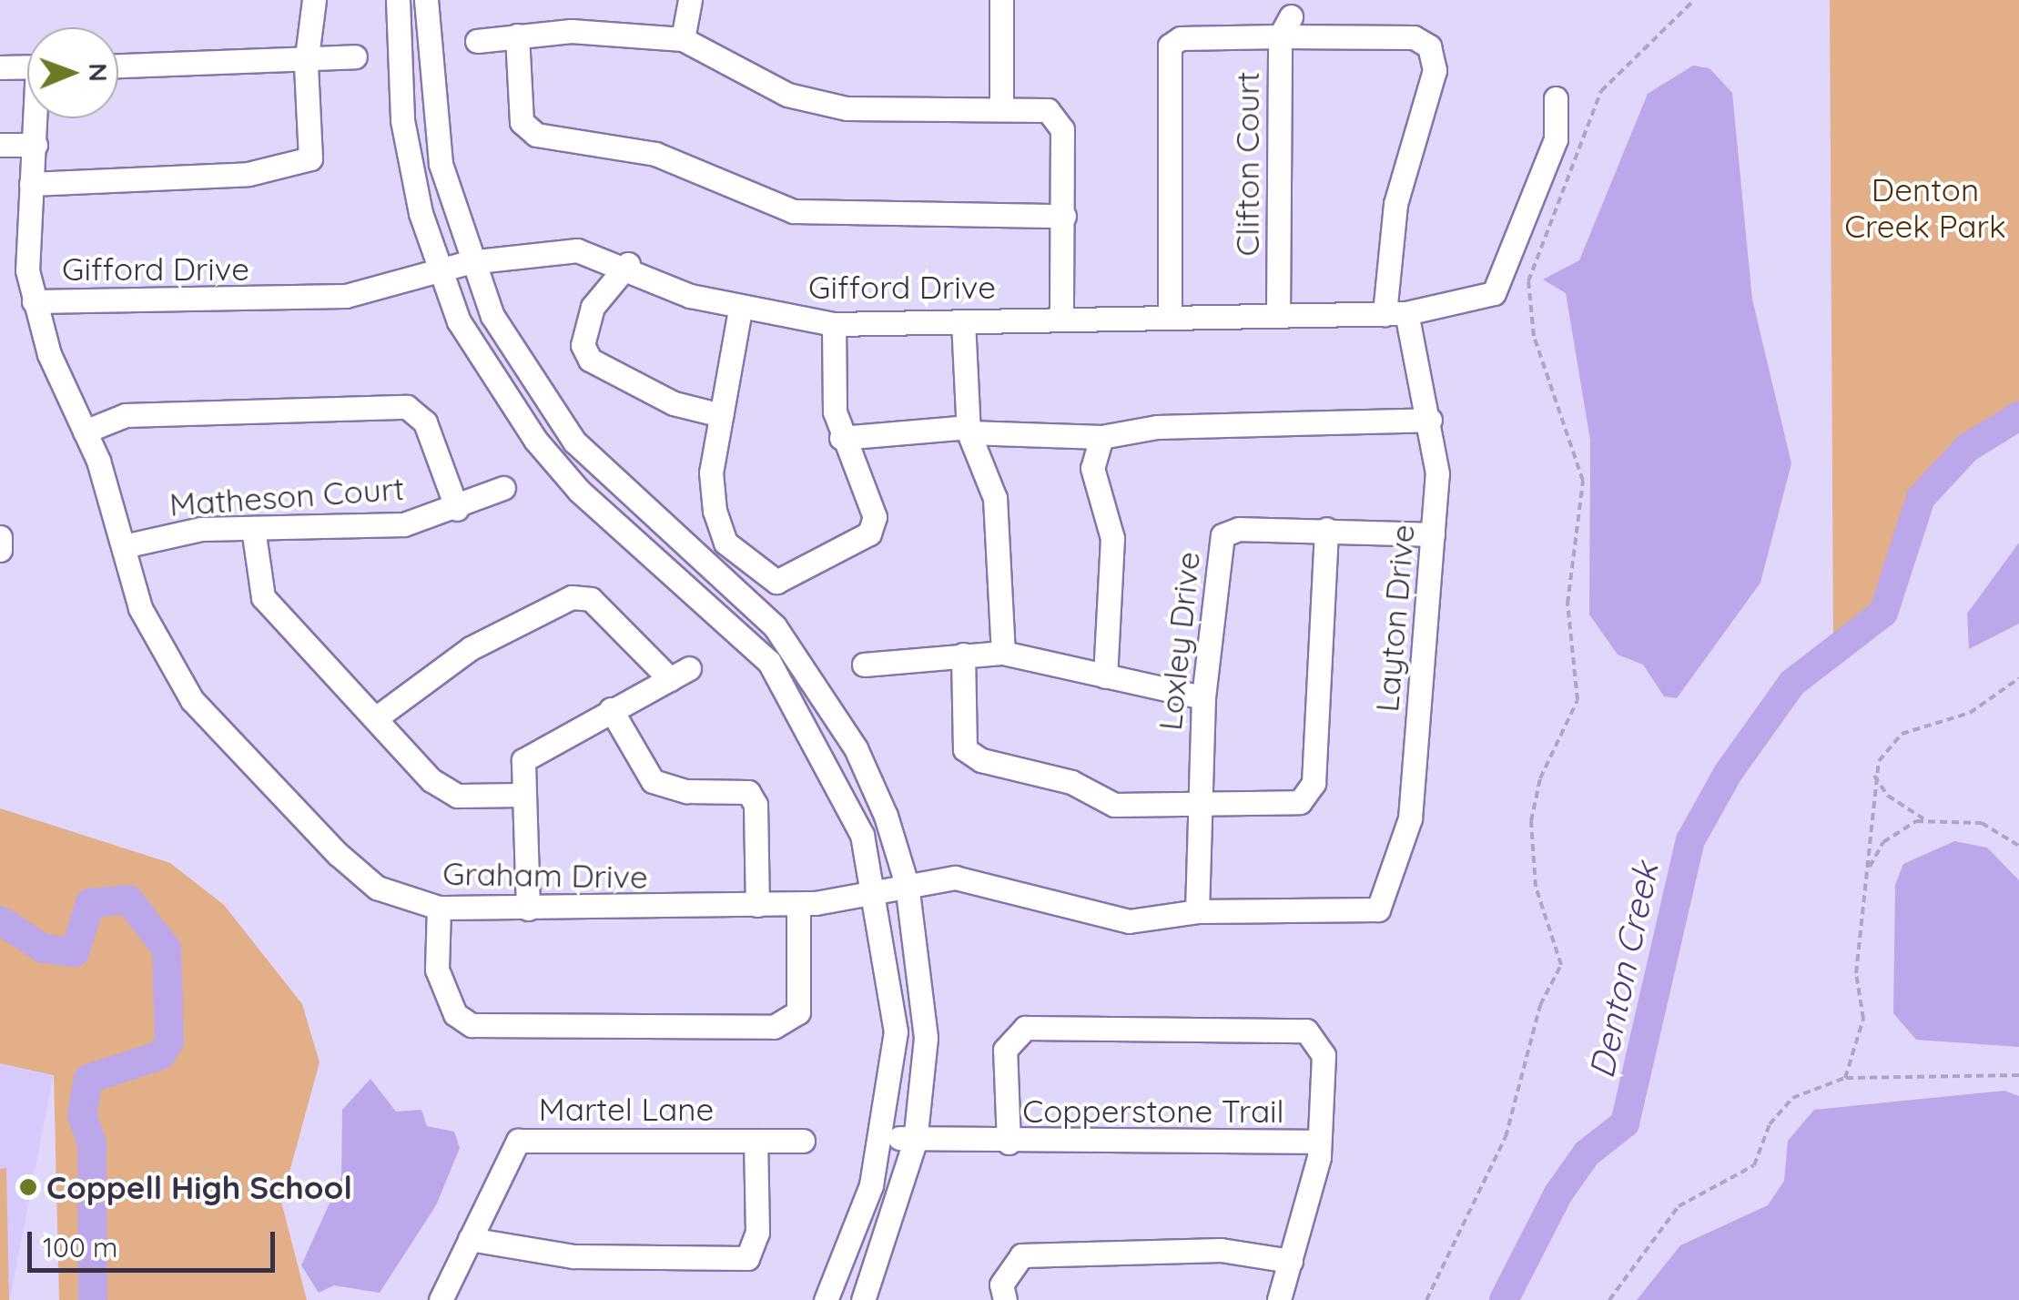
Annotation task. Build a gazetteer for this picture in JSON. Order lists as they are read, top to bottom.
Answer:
{
  "streets": {
    "street": [
      "Clifton Court",
      "Gifford Drive",
      "Matheson Court",
      "Layton Drive",
      "Loxley Drive",
      "Graham Drive",
      "Martel Lane",
      "Copperstone Trail"
    ]
  },
  "crossings": [
    ["Clifton Court", "Gifford Drive"],
    ["Clifton Court", "Layton Drive"],
    ["Gifford Drive", "Layton Drive"],
    ["Gifford Drive", "Graham Drive"],
    ["Matheson Court", "Graham Drive"],
    ["Layton Drive", "Loxley Drive"],
    ["Layton Drive", "Graham Drive"],
    ["Loxley Drive", "Graham Drive"]
  ],
  "water": ["Denton Creek"],
  "parks": ["Denton Creek Park"],
  "places": ["Coppell High School"],
  "scale_bar": "100 m",
  "north": "right"
}
